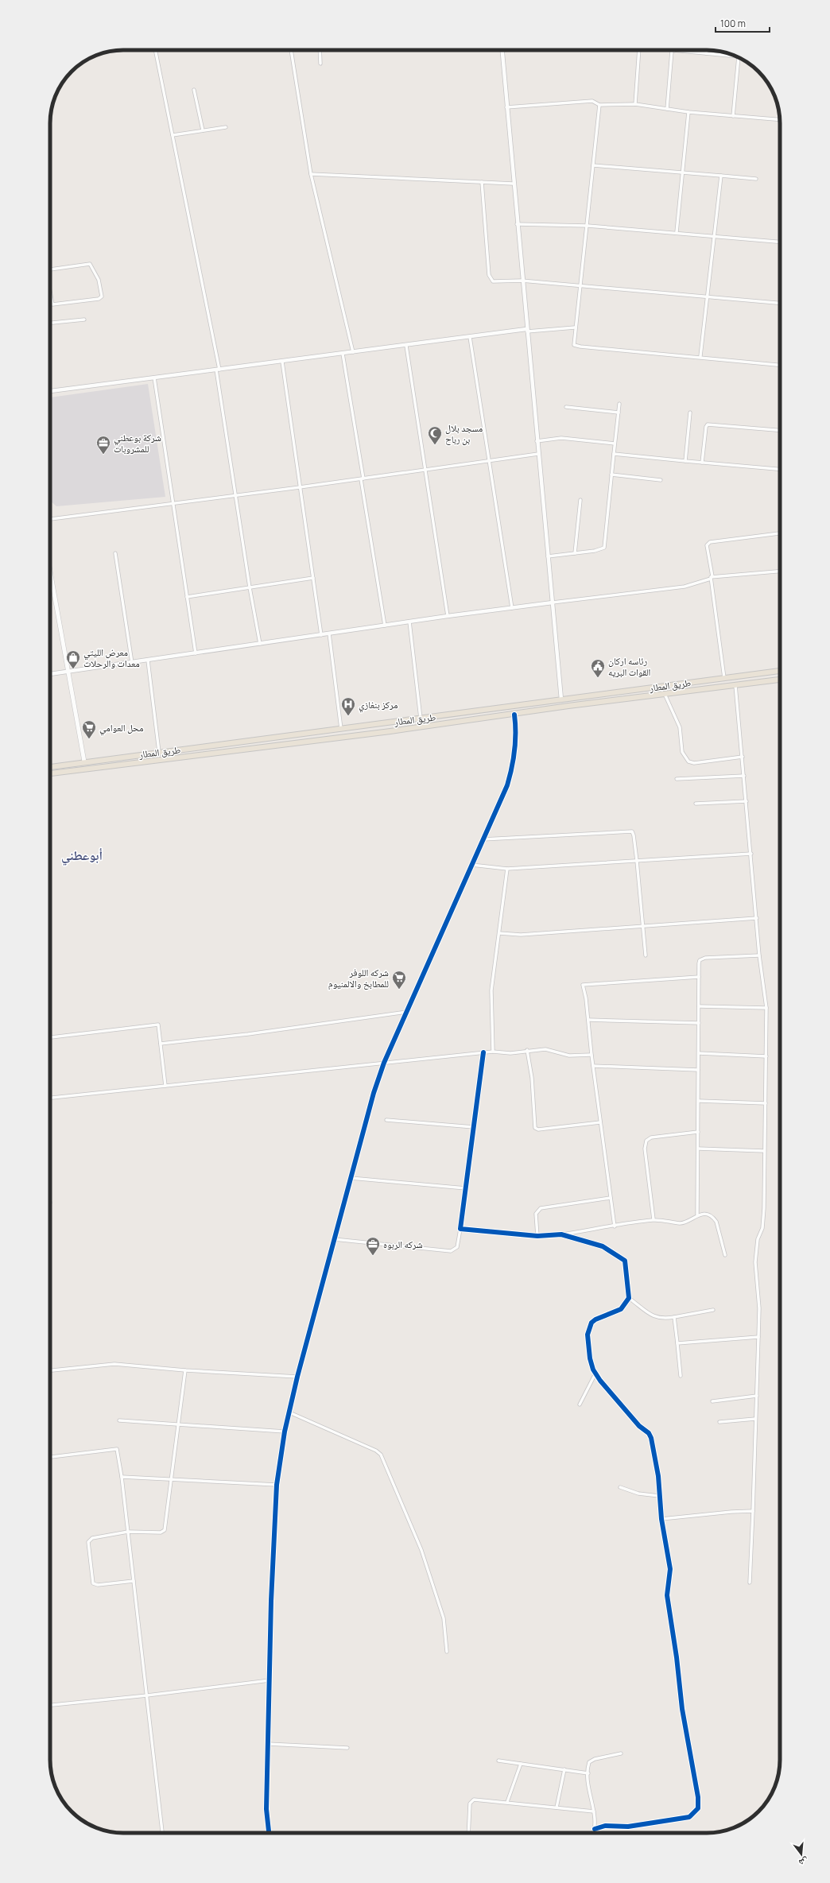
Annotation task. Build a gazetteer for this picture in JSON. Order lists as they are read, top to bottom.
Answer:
{
  "streets": {
    "highway": ["طريق المطار"]
  },
  "districts": ["أبوعطني"],
  "places": {
    "mosque": ["مسجد بلال بن رباح"],
    "office": ["شركة بوعطني للمشروبات", "شركه الربوه"],
    "shop": ["معرض الليتي معدات والرحلات"],
    "public building": ["رئاسه اركان القوات البريه"],
    "hospital": ["مركز بنغازي"],
    "supermarket": ["محل العوامي", "شركه اللوفر للمطابخ والالمنيوم"]
  },
  "scale_bar": "100 m",
  "north": "bottom"
}
